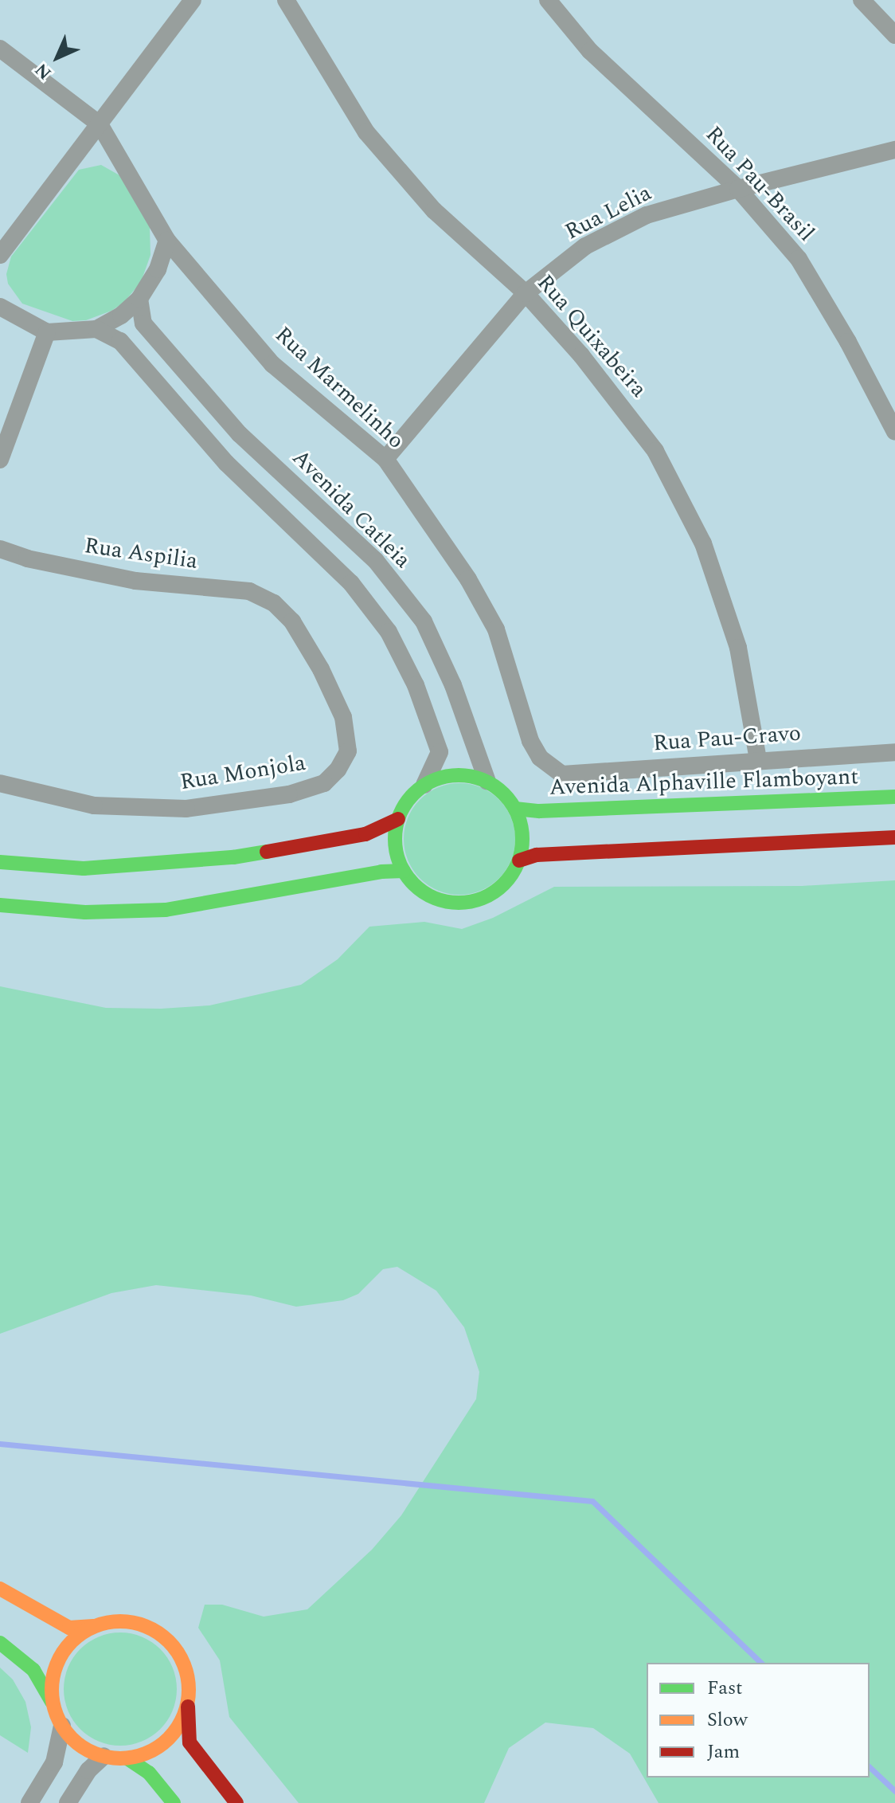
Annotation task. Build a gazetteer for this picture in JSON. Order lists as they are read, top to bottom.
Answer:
{
  "streets": {
    "street": [
      "Rua Pau-Brasil",
      "Rua Lelia",
      "Rua Quixabeira",
      "Rua Marmelinho",
      "Avenida Catleia",
      "Rua Aspilia",
      "Rua Pau-Cravo",
      "Rua Monjola",
      "Avenida Alphaville Flamboyant"
    ]
  },
  "crossings": [
    ["Rua Pau-Brasil", "Rua Lelia"],
    ["Rua Lelia", "Rua Quixabeira"],
    ["Rua Lelia", "Rua Marmelinho"],
    ["Rua Quixabeira", "Rua Pau-Cravo"],
    ["Rua Marmelinho", "Rua Pau-Cravo"],
    ["Avenida Catleia", "Avenida Alphaville Flamboyant"],
    ["Rua Aspilia", "Rua Monjola"]
  ],
  "legend": ["Fast", "Slow", "Jam"],
  "north": "bottom left"
}
